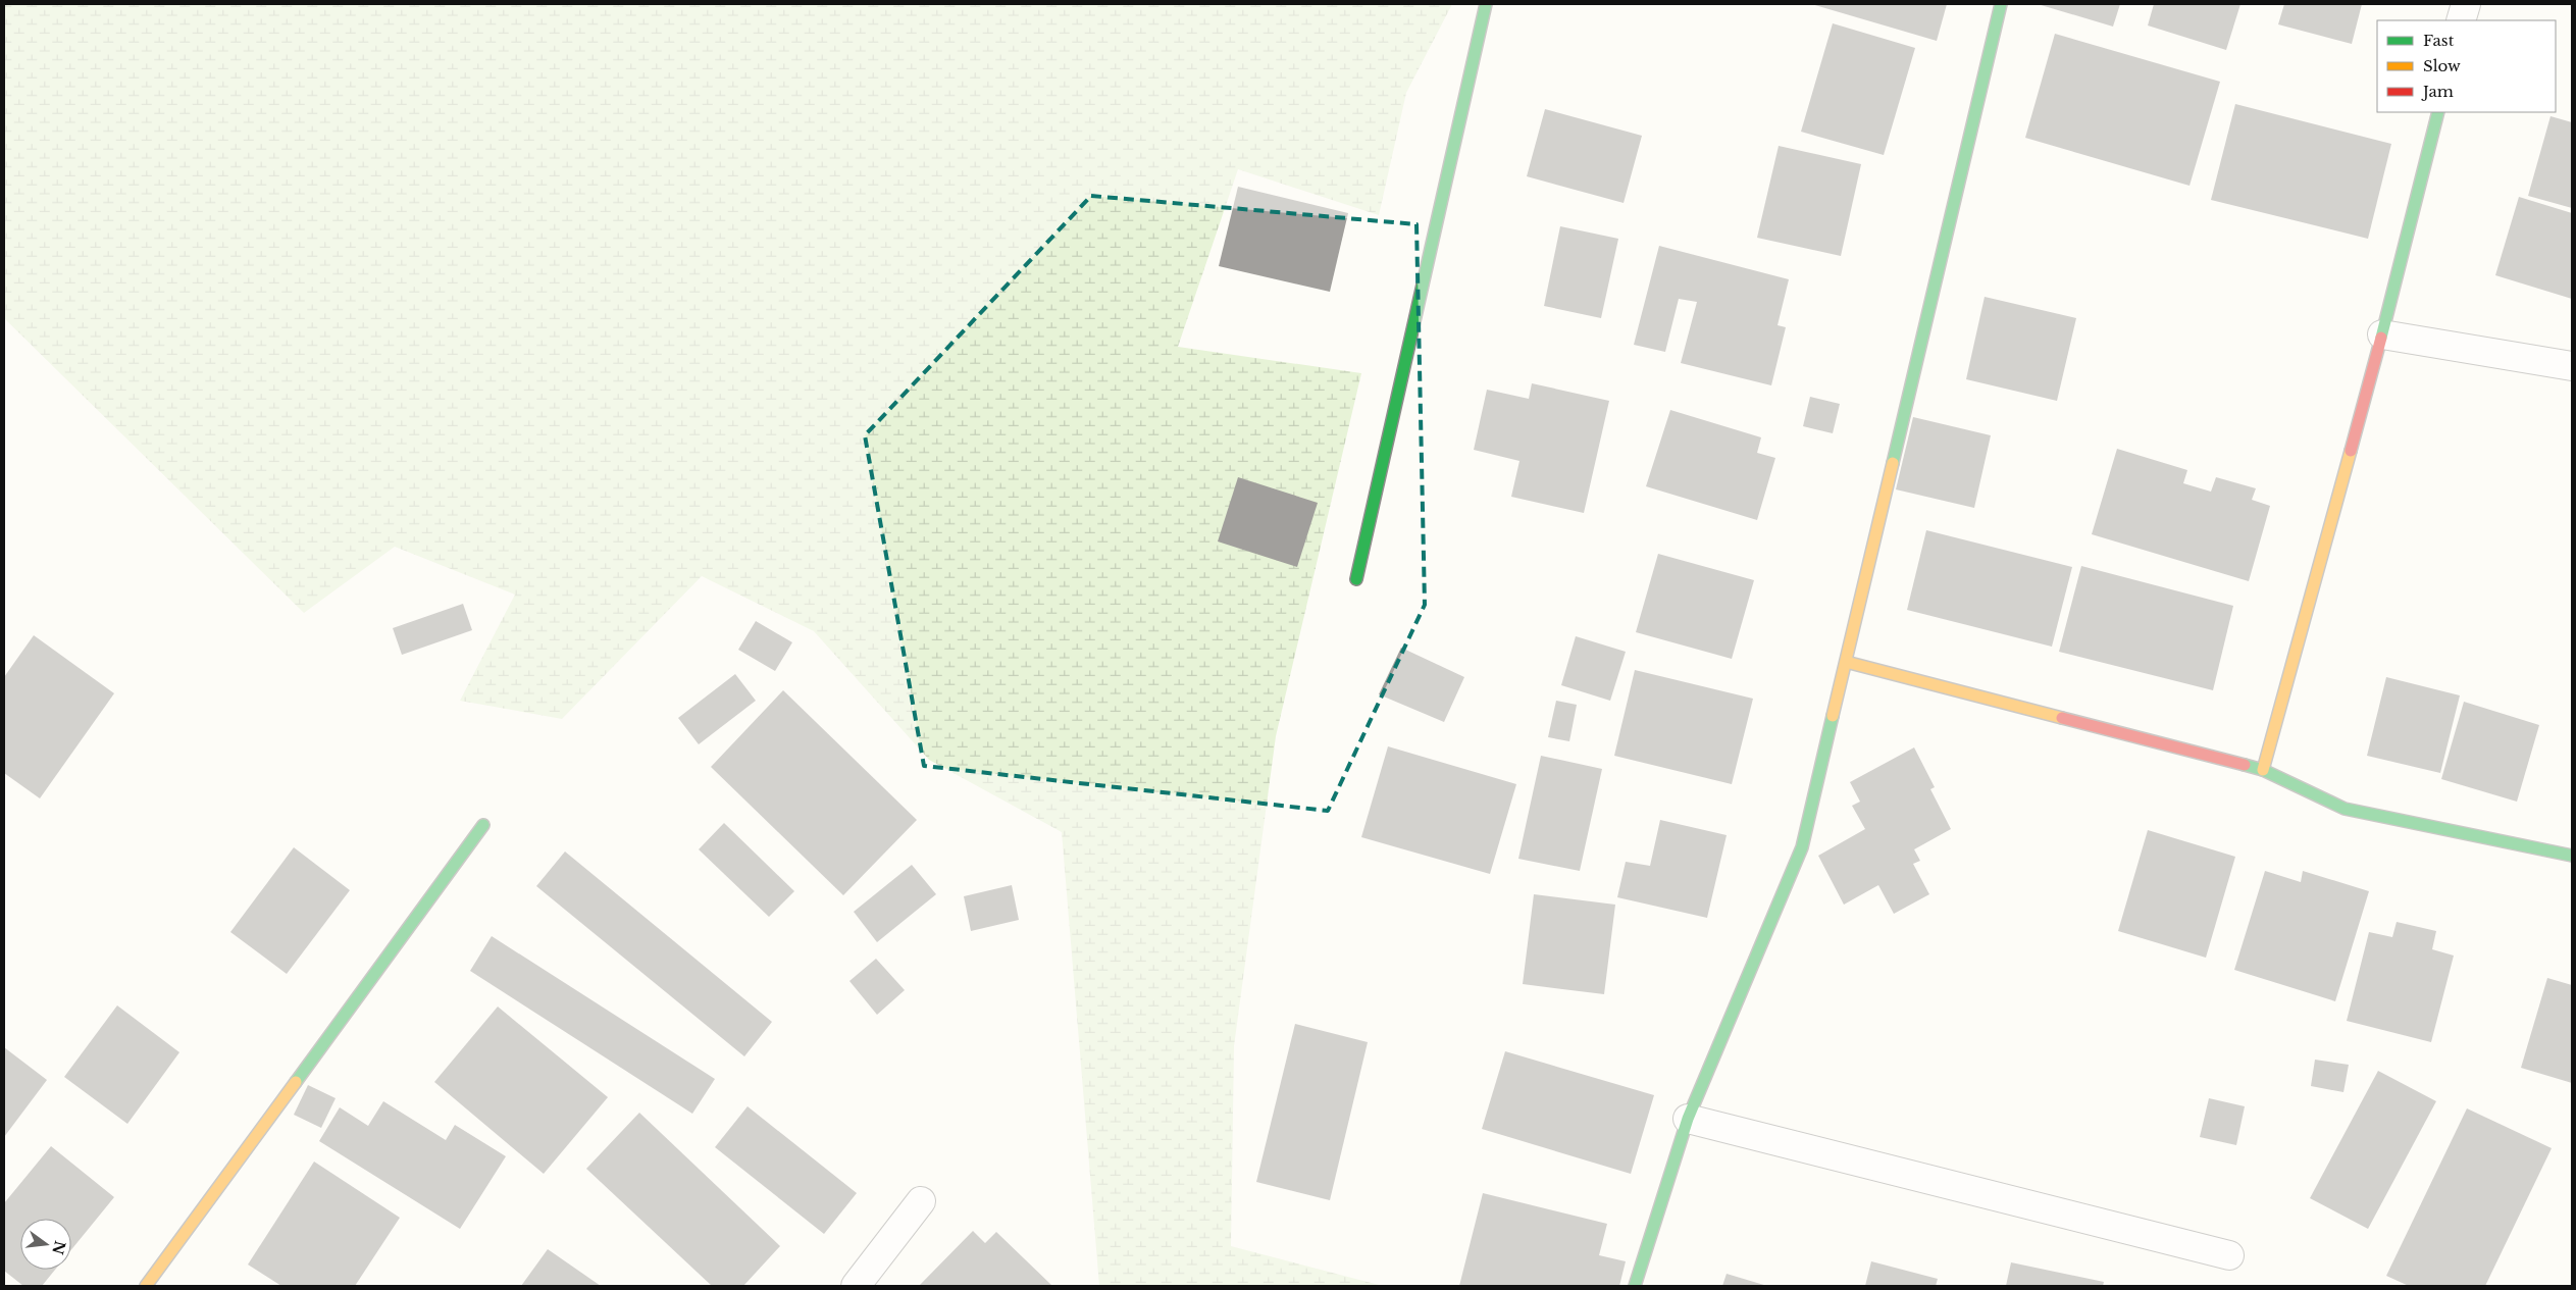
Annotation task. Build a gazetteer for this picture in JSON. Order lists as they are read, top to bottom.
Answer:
{
  "legend": ["Fast", "Slow", "Jam"],
  "north": "right"
}
